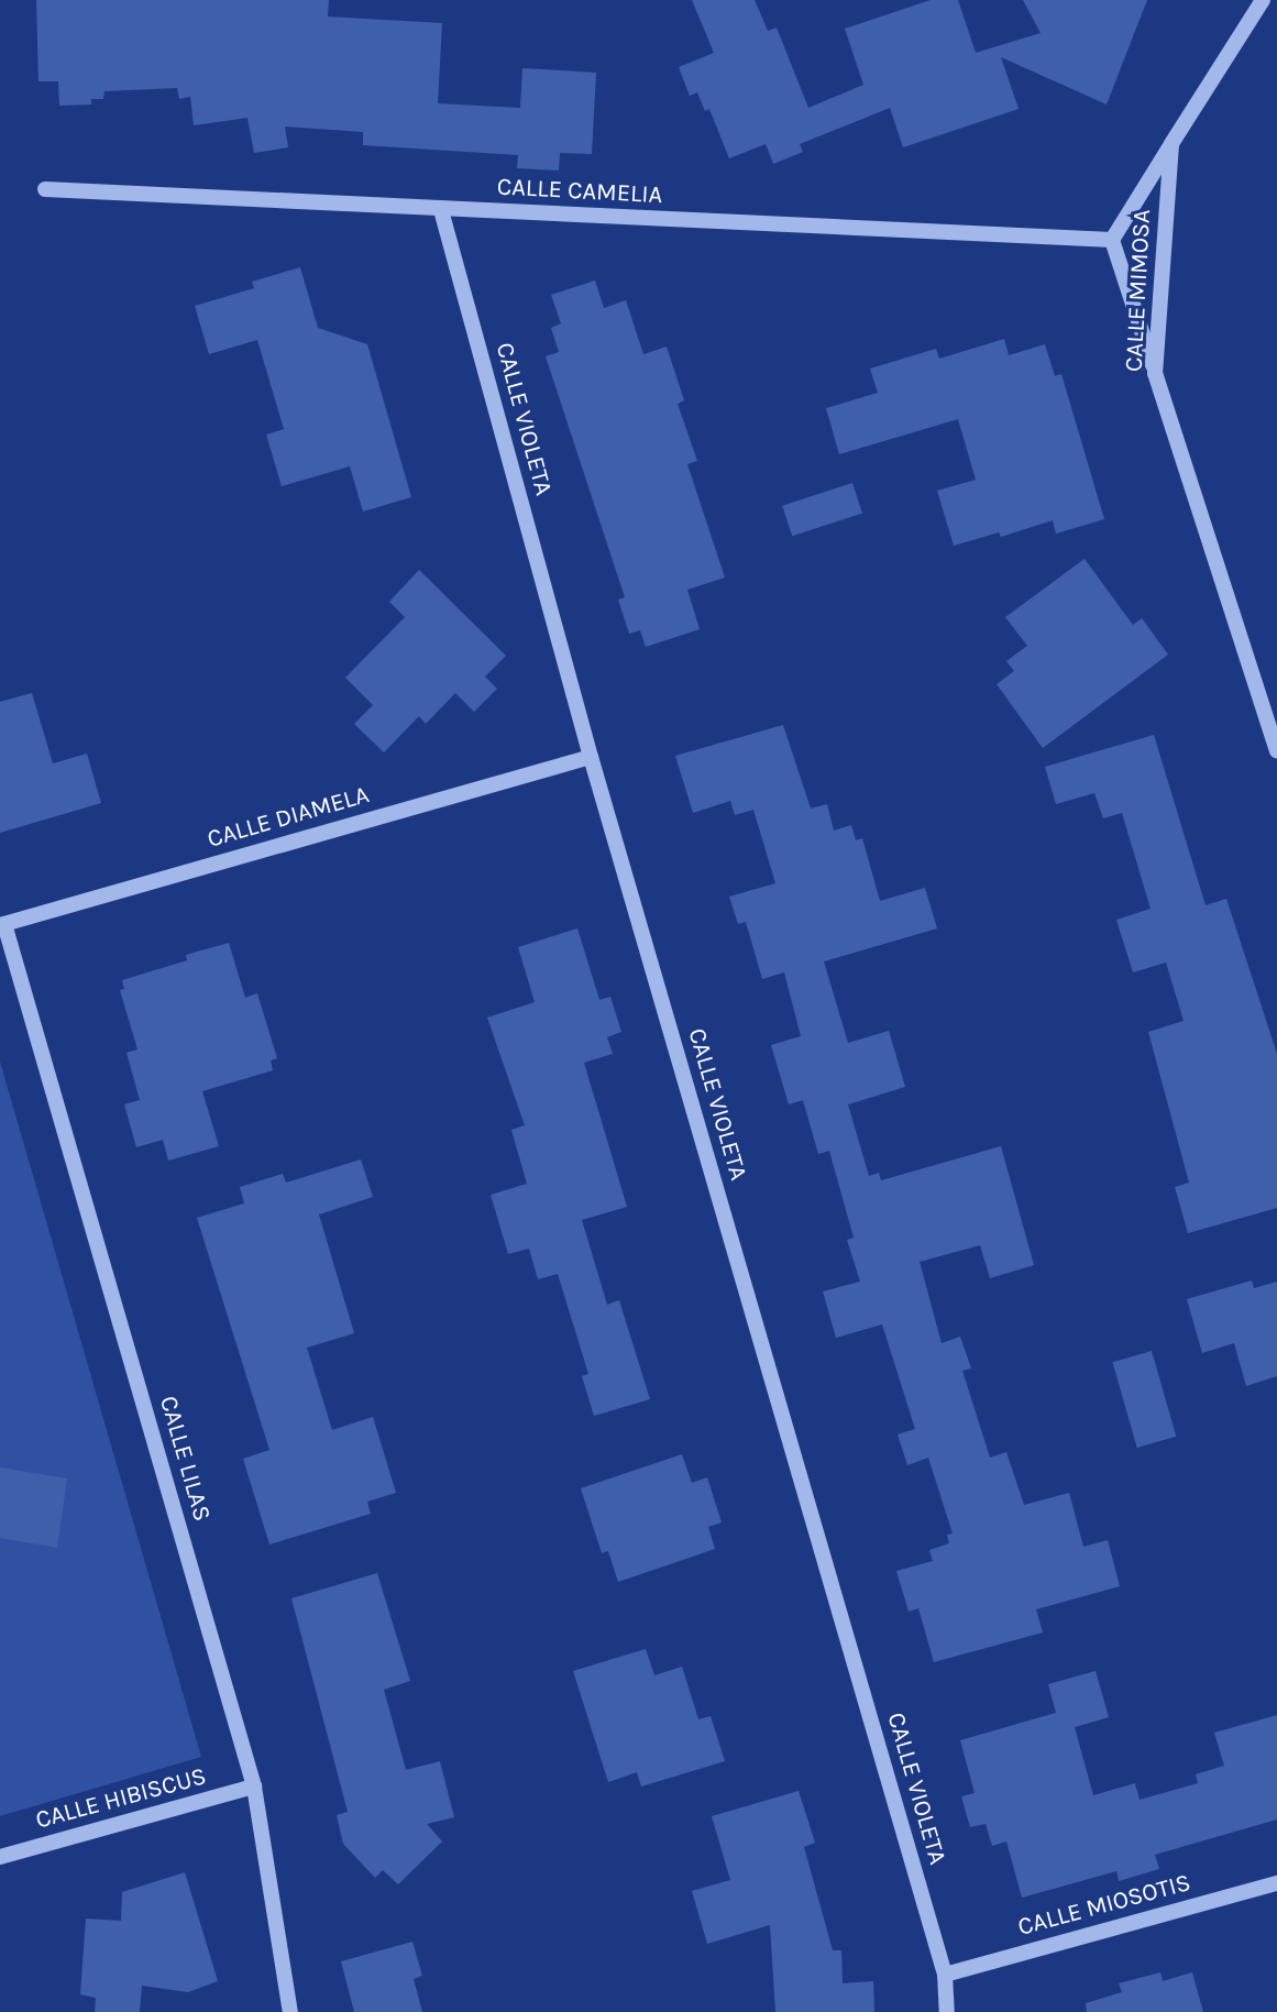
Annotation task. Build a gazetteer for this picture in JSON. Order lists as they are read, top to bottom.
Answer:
{
  "streets": {
    "street": [
      "CALLE CAMELIA",
      "CALLE MIMOSA",
      "CALLE VIOLETA",
      "CALLE DIAMELA",
      "CALLE LILAS",
      "CALLE HIBISCUS",
      "CALLE MIOSOTIS"
    ]
  },
  "crossings": [
    ["CALLE CAMELIA", "CALLE VIOLETA"],
    ["CALLE VIOLETA", "CALLE DIAMELA"],
    ["CALLE VIOLETA", "CALLE MIOSOTIS"],
    ["CALLE DIAMELA", "CALLE LILAS"],
    ["CALLE LILAS", "CALLE HIBISCUS"]
  ]
}
